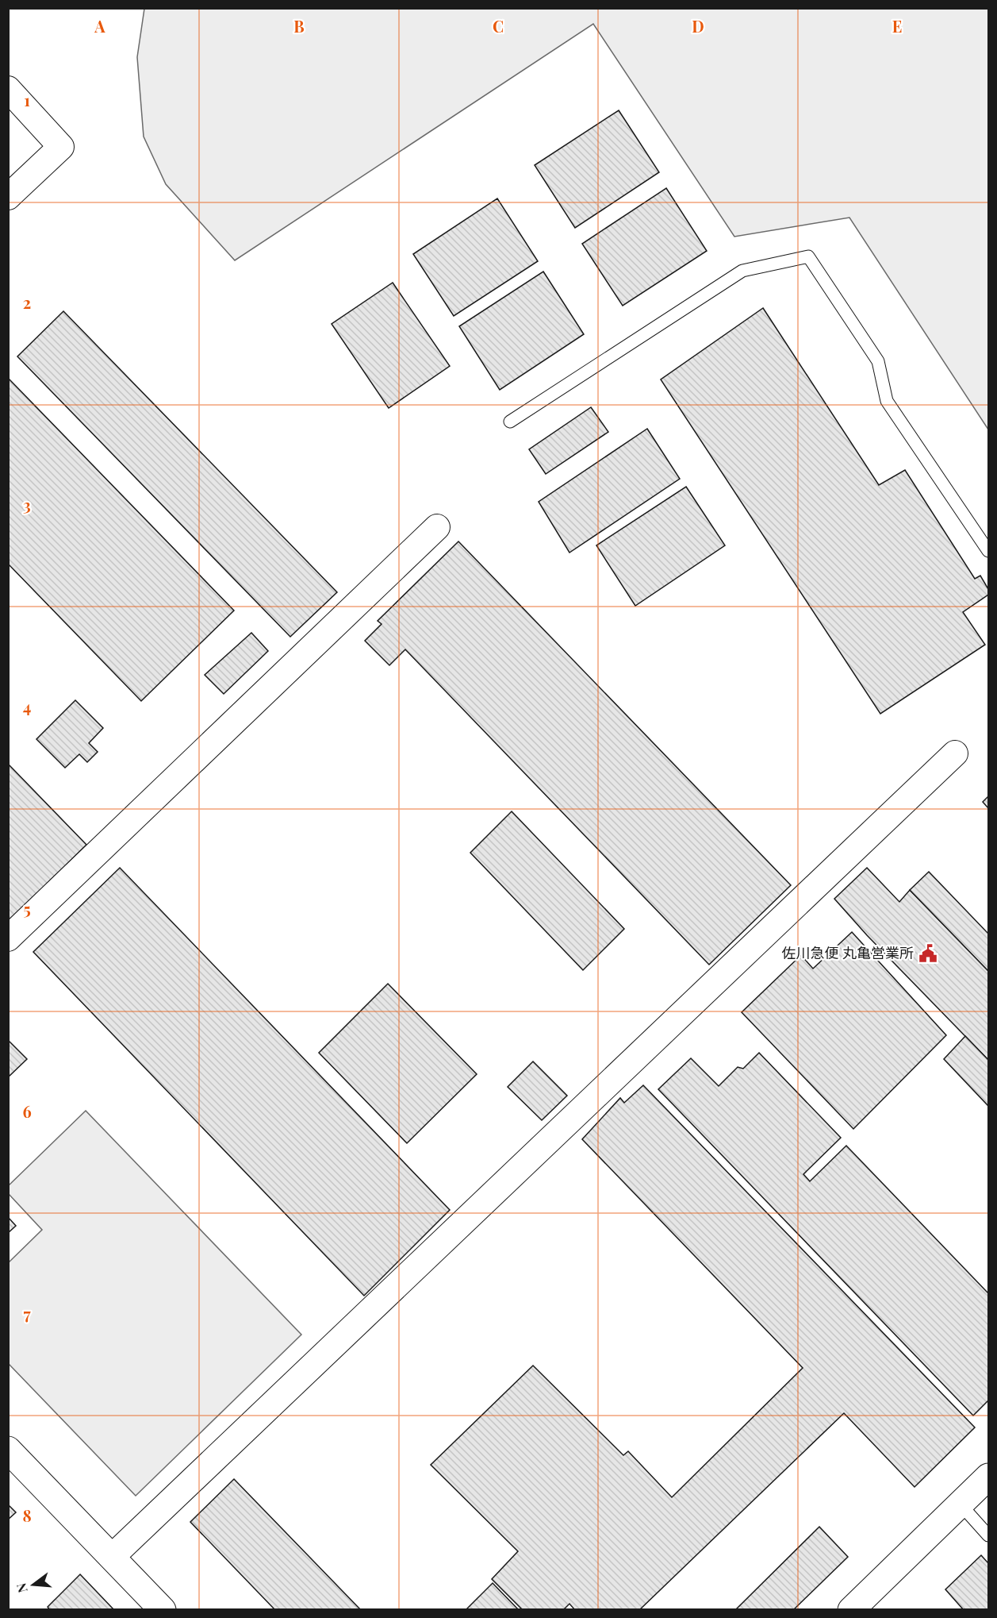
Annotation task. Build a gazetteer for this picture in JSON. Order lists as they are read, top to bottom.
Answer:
{
  "places": {
    "public building": ["佐川急便 丸亀営業所"]
  },
  "north": "left",
  "grid": {
    "columns": [
      "A",
      "B",
      "C",
      "D",
      "E"
    ],
    "rows": [
      "1",
      "2",
      "3",
      "4",
      "5",
      "6",
      "7",
      "8"
    ]
  }
}
